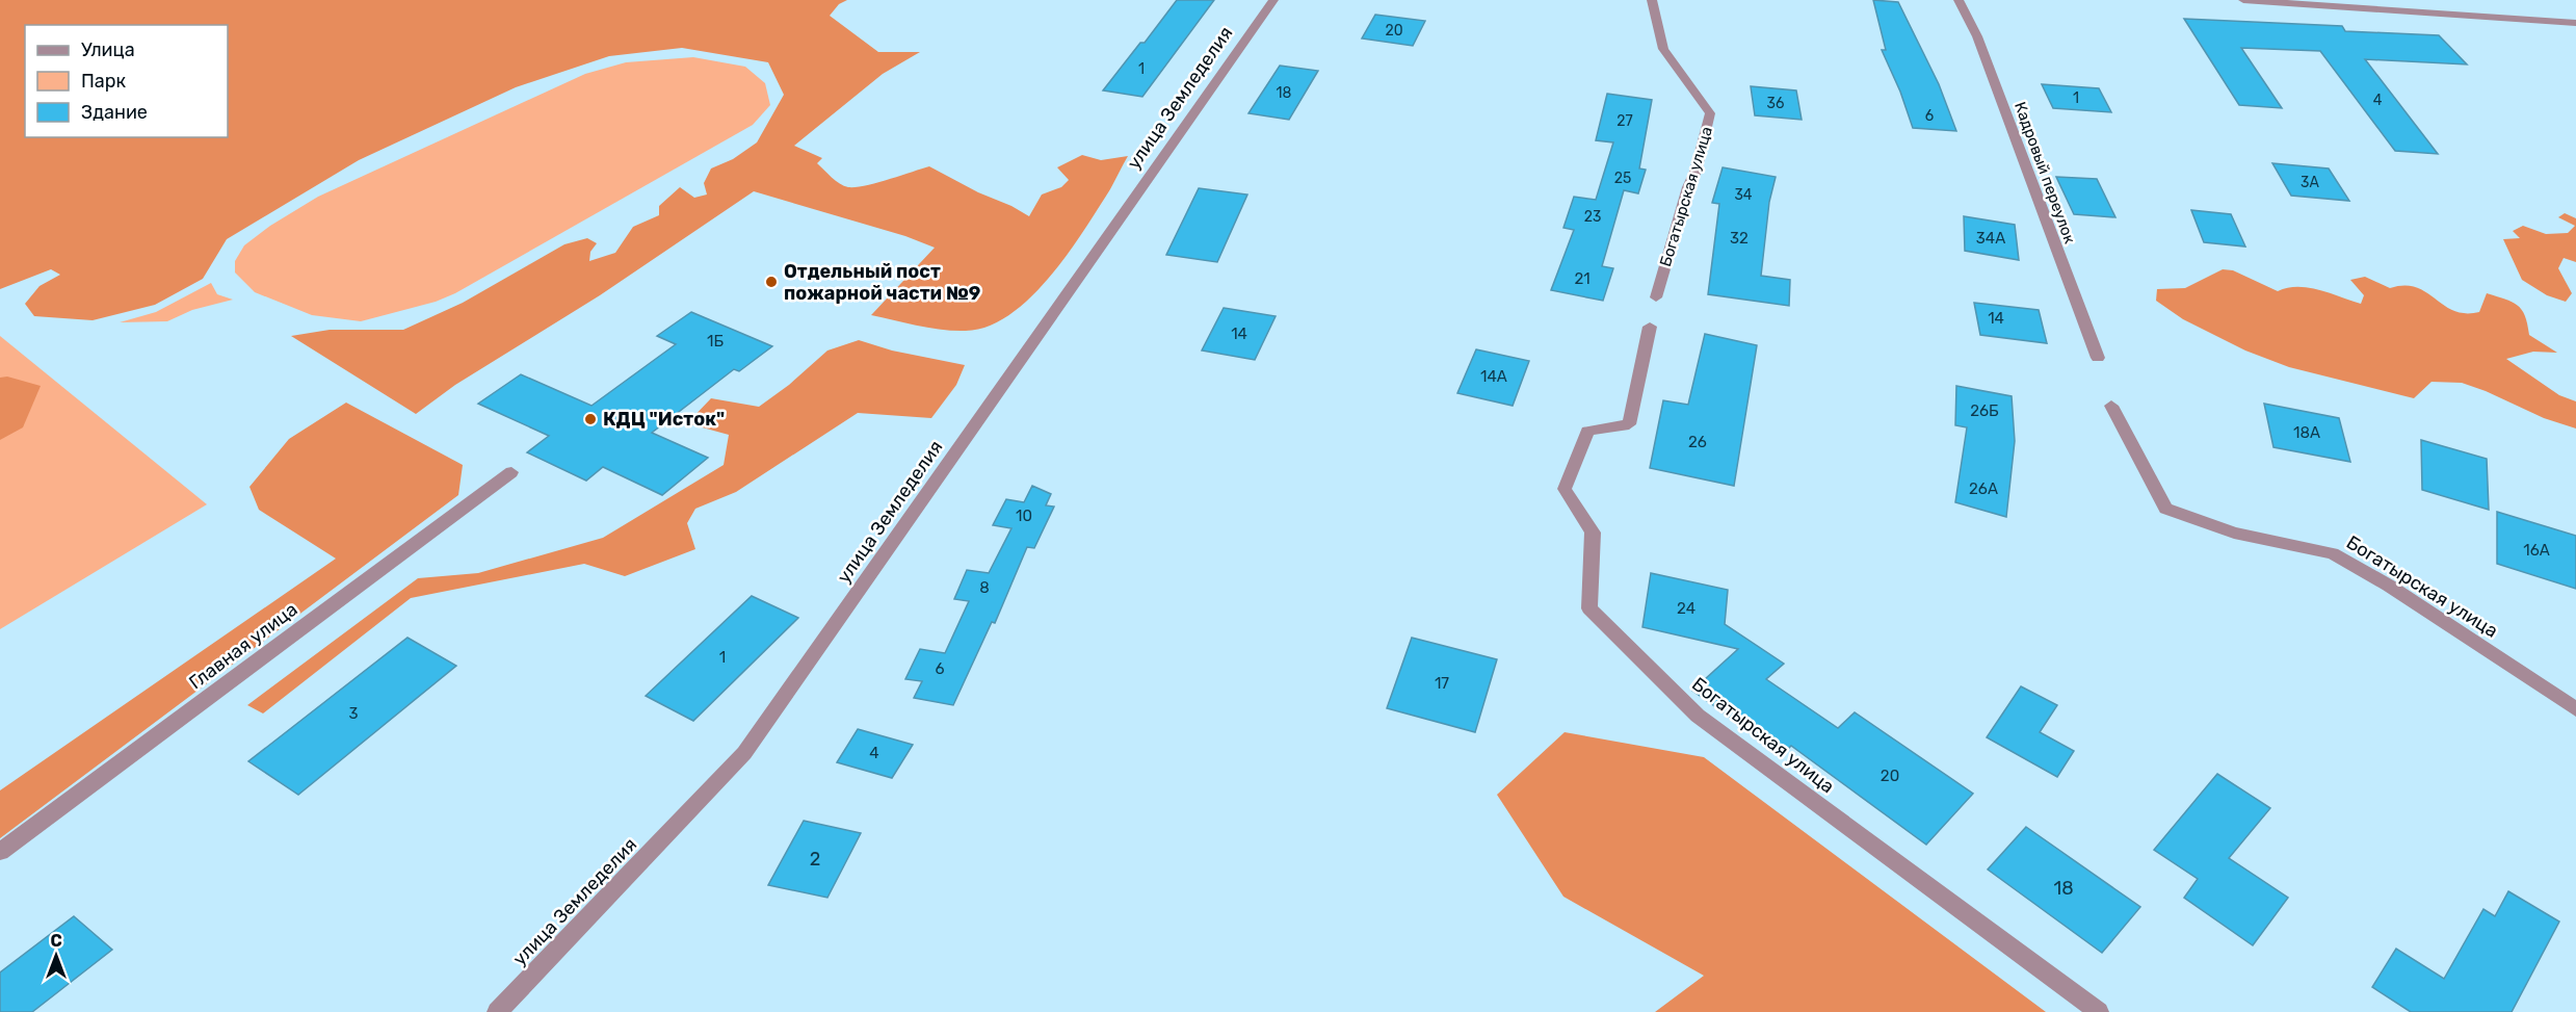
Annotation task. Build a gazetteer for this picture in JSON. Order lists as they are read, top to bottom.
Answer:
{
  "streets": {
    "street": [
      "улица Земледелия",
      "Кадровый переулок",
      "Богатырская улица",
      "Главная улица"
    ]
  },
  "places": ["Отдельный пост пожарной части №9", "КДЦ \"Исток\""],
  "house_numbers": [
    "20",
    "1",
    "18",
    "1",
    "4",
    "36",
    "6",
    "27",
    "25",
    "3А",
    "34",
    "23",
    "32",
    "34А",
    "21",
    "14",
    "14",
    "1Б",
    "14А",
    "26Б",
    "18А",
    "26",
    "26А",
    "10",
    "16А",
    "8",
    "24",
    "1",
    "6",
    "17",
    "3",
    "4",
    "20",
    "2",
    "18"
  ],
  "legend": ["Улица", "Парк", "Здание"],
  "north": "top"
}
